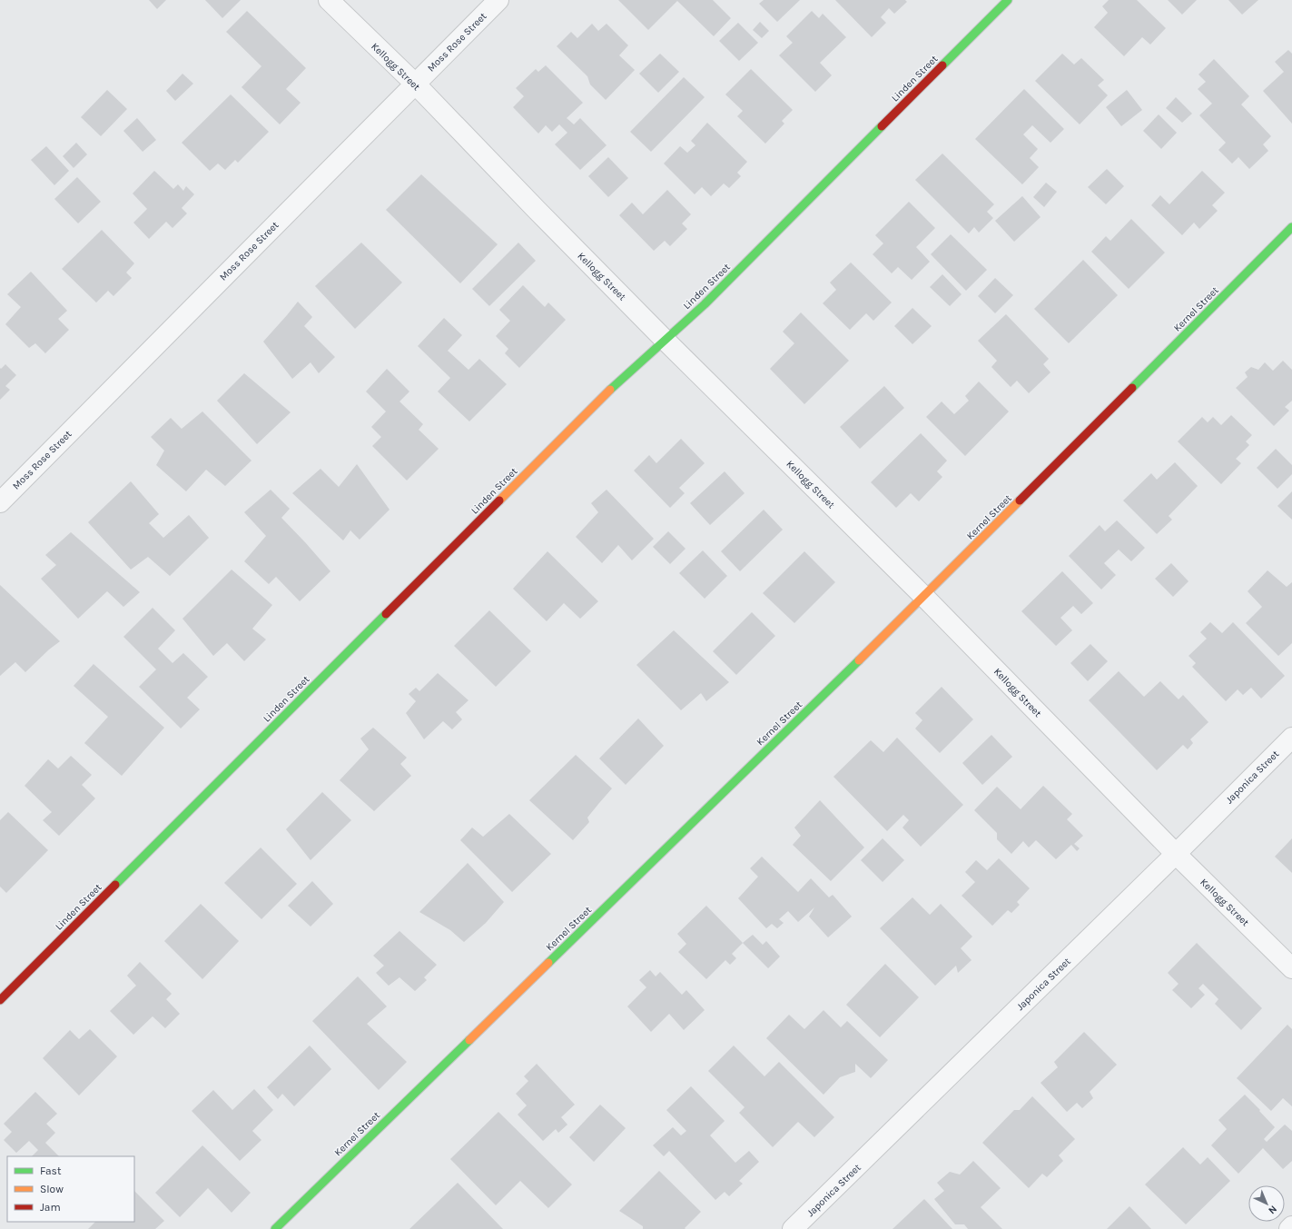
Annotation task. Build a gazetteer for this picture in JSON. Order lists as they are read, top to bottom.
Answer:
{
  "streets": {
    "street": [
      "Moss Rose Street",
      "Kellogg Street",
      "Linden Street",
      "Kernel Street",
      "Japonica Street"
    ]
  },
  "crossings": [
    ["Moss Rose Street", "Kellogg Street"],
    ["Kellogg Street", "Linden Street"],
    ["Kellogg Street", "Kernel Street"],
    ["Kellogg Street", "Japonica Street"]
  ],
  "legend": ["Fast", "Slow", "Jam"],
  "north": "bottom right"
}
